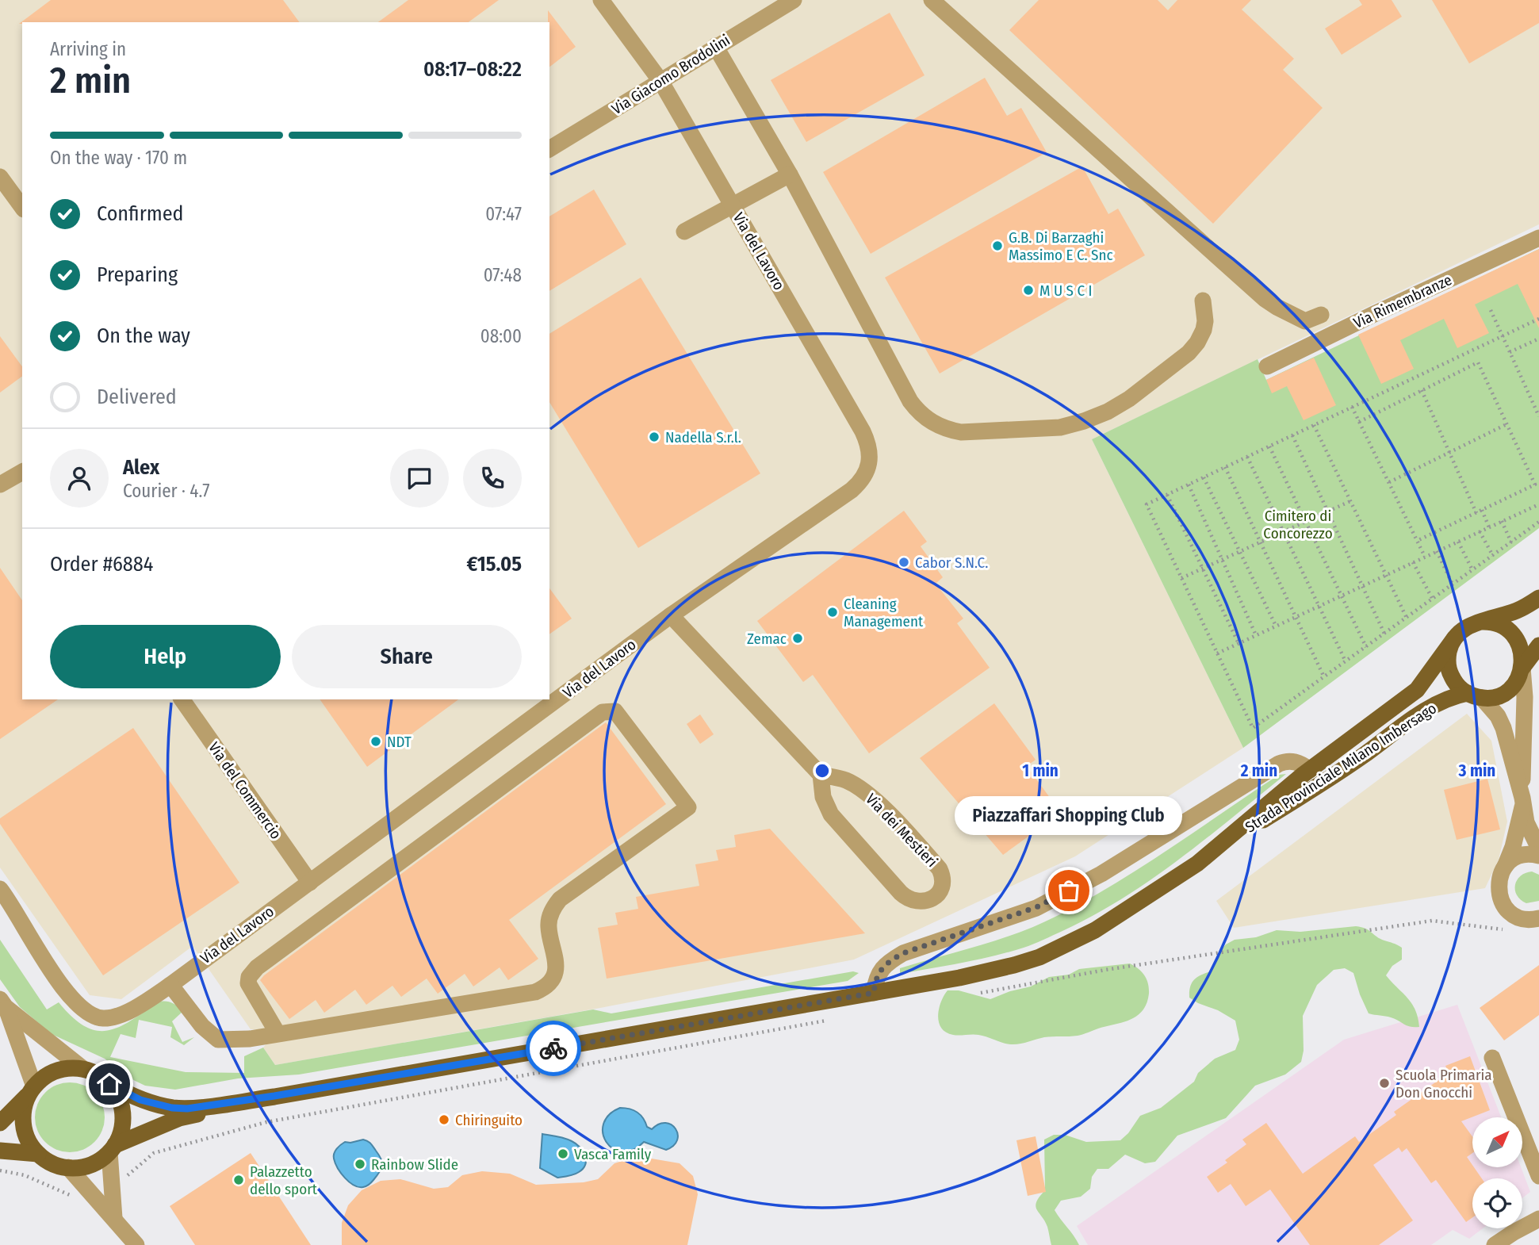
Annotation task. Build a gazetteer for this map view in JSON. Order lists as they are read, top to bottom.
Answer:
{
  "streets": {
    "main road": ["Strada Provinciale Milano Imbersago"],
    "street": [
      "Via Giacomo Brodolini",
      "Via del Lavoro",
      "Via Rimembranze",
      "Via del Commercio",
      "Via dei Mestieri"
    ]
  },
  "crossings": [
    ["Via Giacomo Brodolini", "Via del Lavoro"],
    ["Via del Lavoro", "Via del Commercio"]
  ],
  "parks": ["Cimitero di Concorezzo"],
  "places": [
    "G.B. Di Barzaghi Massimo E C. Snc",
    "M U S C I",
    "Nadella S.r.l.",
    "Cabor S.N.C.",
    "Cleaning Management",
    "Zemac",
    "NDT",
    "Piazzaffari Shopping Club",
    "Scuola Primaria Don Gnocchi",
    "Chiringuito",
    "Vasca Family",
    "Rainbow Slide",
    "Palazzetto dello sport"
  ],
  "north": "top right",
  "page": {
    "heading": ["2 min", "Arriving in", "08:17–08:22"],
    "panel": [
      "Alex",
      "Courier · 4.7",
      "Order #6884",
      "€15.05"
    ],
    "bar": "On the way · 170 m",
    "list": [
      ["Confirmed", "07:47"],
      ["Preparing", "07:48"],
      ["On the way", "08:00"],
      "Delivered"
    ],
    "buttons": ["Help", "Share"],
    "bubble": "Piazzaffari Shopping Club"
  },
  "rings": ["1 min", "2 min", "3 min"]
}
